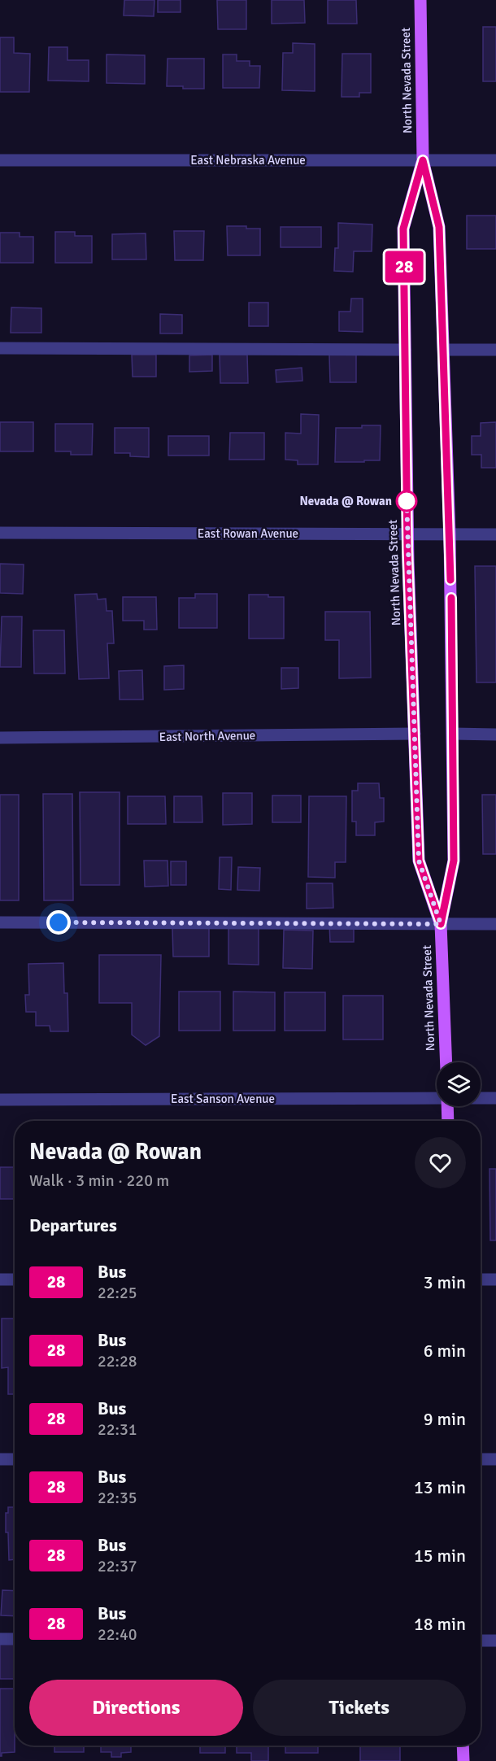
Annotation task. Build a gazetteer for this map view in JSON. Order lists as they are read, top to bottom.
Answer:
{
  "streets": {
    "main road": ["North Nevada Street"],
    "street": [
      "East Nebraska Avenue",
      "East Rowan Avenue",
      "East North Avenue",
      "East Sanson Avenue"
    ]
  },
  "crossings": [
    ["North Nevada Street", "East Nebraska Avenue"],
    ["North Nevada Street", "East Rowan Avenue"],
    ["North Nevada Street", "East North Avenue"]
  ],
  "places": ["Nevada @ Rowan"],
  "lines": ["bus line 28"],
  "page": {
    "on_map": "28",
    "heading": [
      ["Nevada @ Rowan", "Walk · 3 min · 220 m"],
      "Departures"
    ],
    "list": [
      {
        "mark": "28",
        "name": "Bus",
        "note": "22:25",
        "value": "3 min"
      },
      {
        "mark": "28",
        "name": "Bus",
        "note": "22:28",
        "value": "6 min"
      },
      {
        "mark": "28",
        "name": "Bus",
        "note": "22:31",
        "value": "9 min"
      },
      {
        "mark": "28",
        "name": "Bus",
        "note": "22:35",
        "value": "13 min"
      },
      {
        "mark": "28",
        "name": "Bus",
        "note": "22:37",
        "value": "15 min"
      },
      {
        "mark": "28",
        "name": "Bus",
        "note": "22:40",
        "value": "18 min"
      }
    ],
    "buttons": ["Directions", "Tickets"]
  }
}
